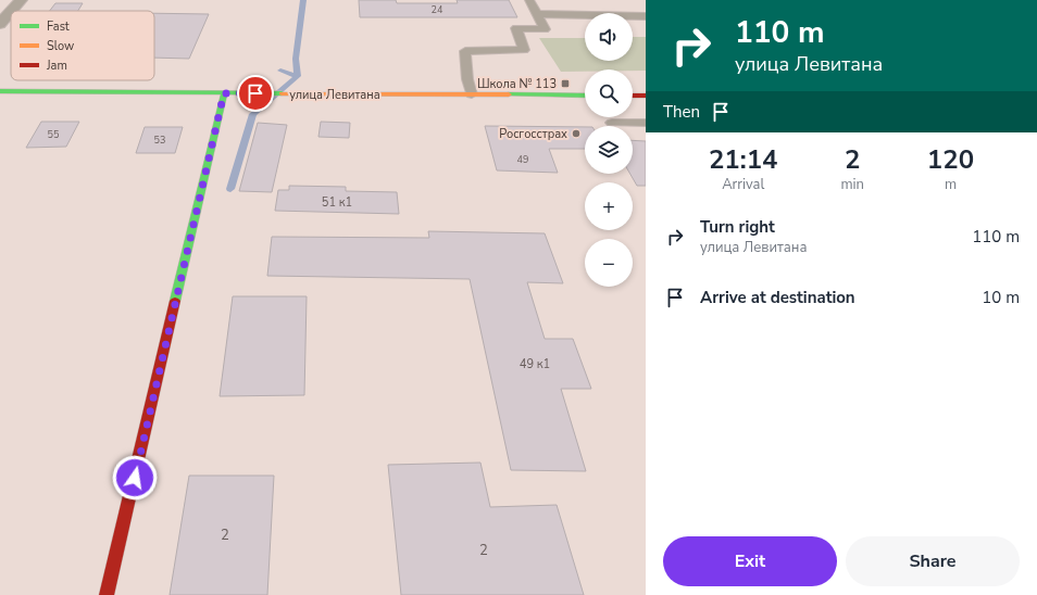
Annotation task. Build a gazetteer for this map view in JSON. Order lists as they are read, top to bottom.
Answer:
{
  "streets": {
    "street": ["улица Левитана"]
  },
  "places": {
    "transit": ["Школа № 113"],
    "other": ["Росгосстрах"]
  },
  "house_numbers": [
    "24",
    "55",
    "53",
    "49",
    "51 к1",
    "49 к1",
    "2",
    "2"
  ],
  "legend": ["Fast", "Slow", "Jam"],
  "page": {
    "turn": ["110 m", "улица Левитана"],
    "map_buttons": ["+", "−"],
    "then": "Then",
    "eta": [
      "21:14",
      "Arrival",
      "2",
      "min",
      "120",
      "m"
    ],
    "list": [
      {
        "name": "Turn right",
        "note": "улица Левитана",
        "value": "110 m"
      },
      {
        "name": "Arrive at destination",
        "value": "10 m"
      }
    ],
    "buttons": ["Exit", "Share"]
  }
}
